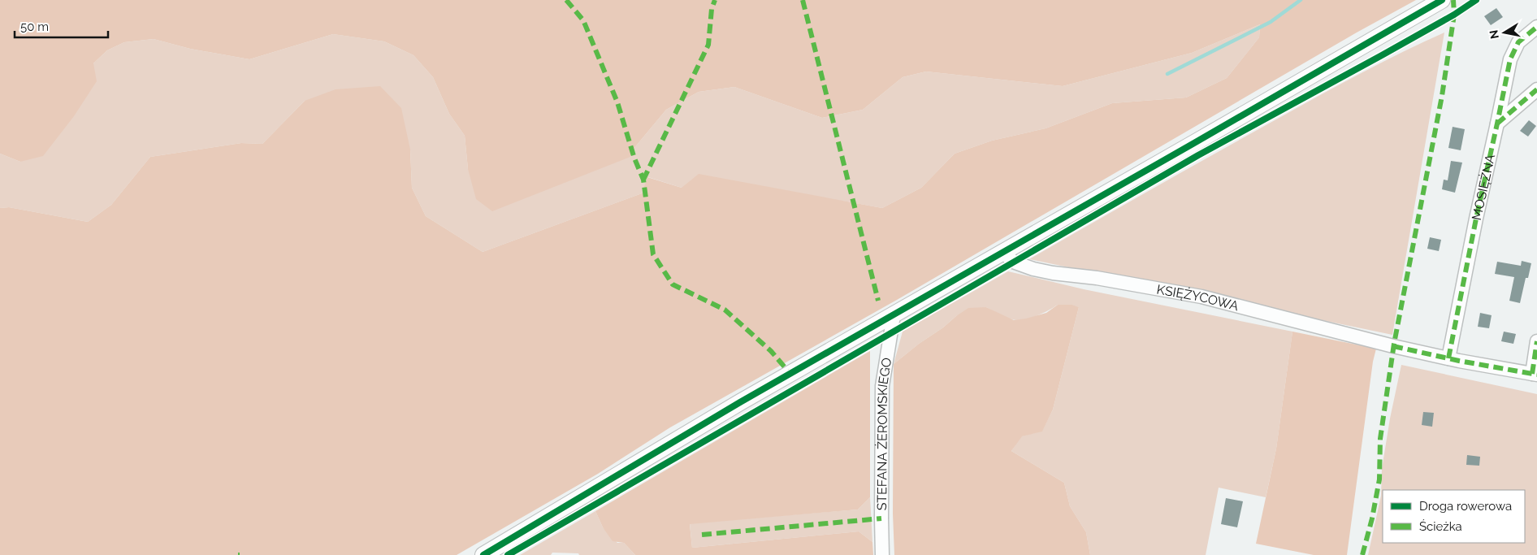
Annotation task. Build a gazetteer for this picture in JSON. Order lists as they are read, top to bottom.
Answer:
{
  "streets": {
    "street": ["MOSIĘŻNA", "KSIĘŻYCOWA", "STEFANA ŻEROMSKIEGO"]
  },
  "crossings": [
    ["MOSIĘŻNA", "KSIĘŻYCOWA"]
  ],
  "legend": ["Droga rowerowa", "Ścieżka"],
  "scale_bar": "50 m",
  "north": "left"
}
